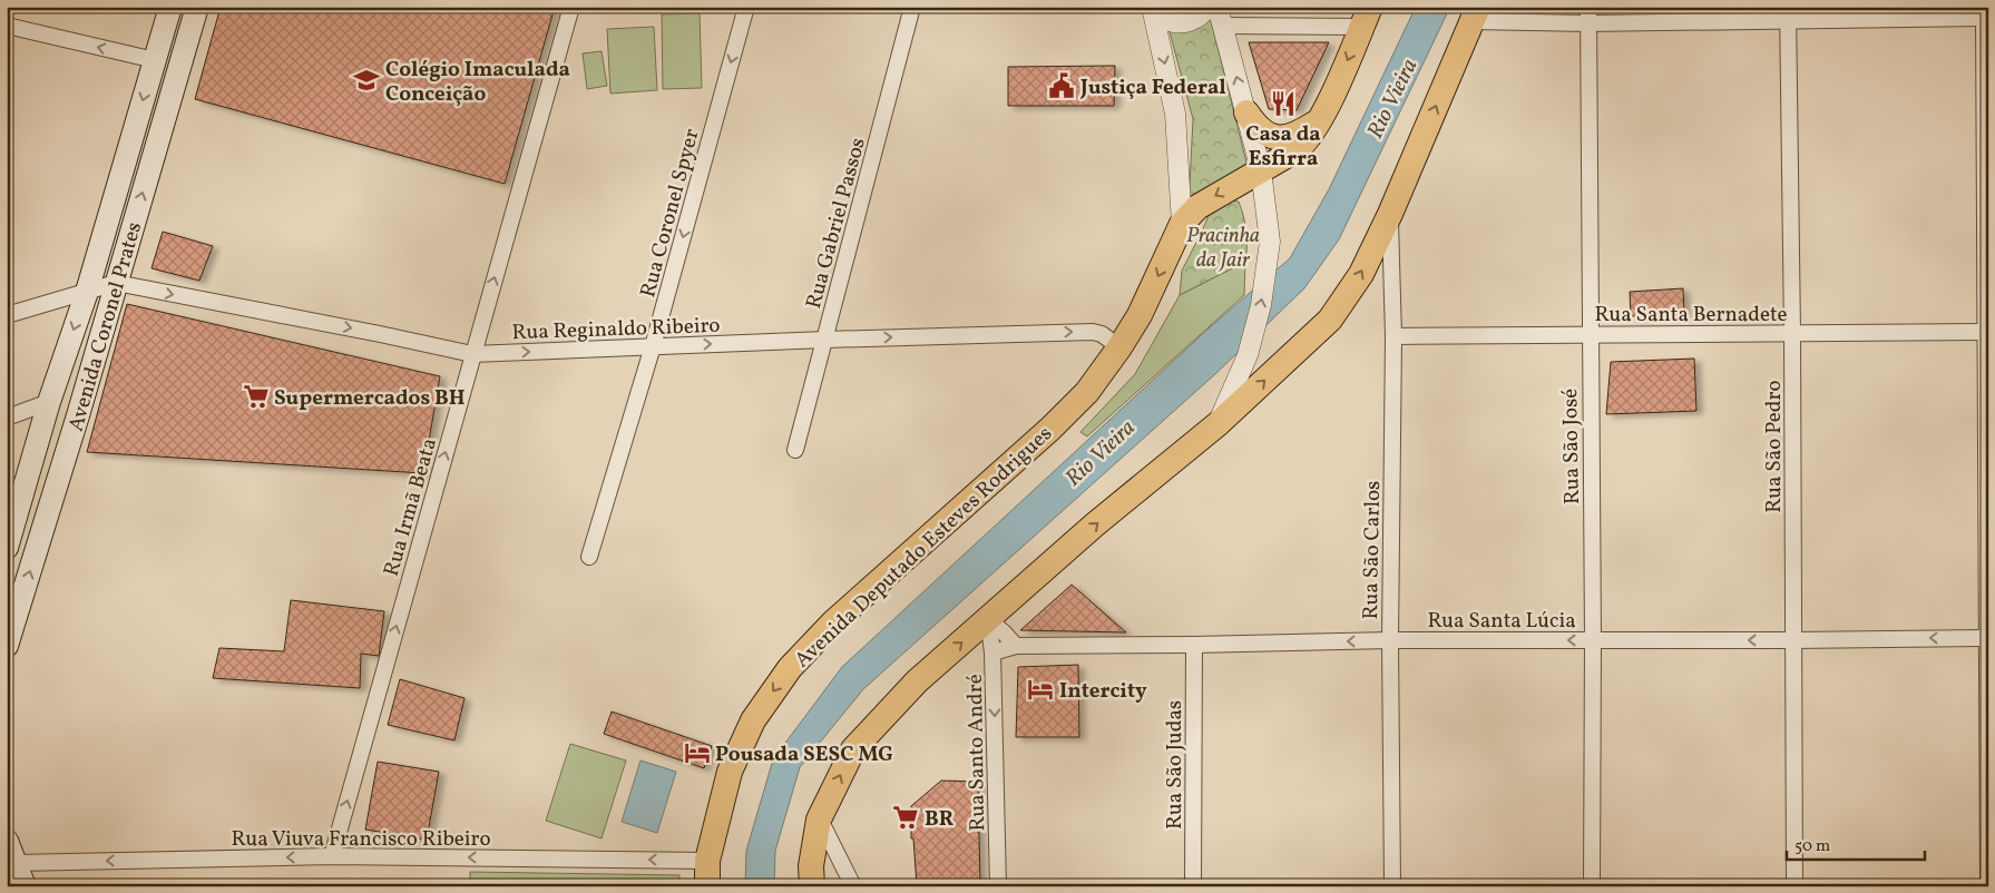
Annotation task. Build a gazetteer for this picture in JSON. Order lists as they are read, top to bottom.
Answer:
{
  "streets": {
    "main road": ["Avenida Coronel Prates", "Avenida Deputado Esteves Rodrigues"],
    "street": [
      "Rua Coronel Spyer",
      "Rua Gabriel Passos",
      "Rua Santa Bernadete",
      "Rua Reginaldo Ribeiro",
      "Rua São José",
      "Rua São Pedro",
      "Rua Irmã Beata",
      "Rua São Carlos",
      "Rua Santa Lúcia",
      "Rua Santo André",
      "Rua São Judas",
      "Rua Viuva Francisco Ribeiro"
    ]
  },
  "crossings": [
    ["Rua Coronel Spyer", "Rua Reginaldo Ribeiro"],
    ["Rua Gabriel Passos", "Rua Reginaldo Ribeiro"],
    ["Rua Santa Bernadete", "Rua São José"],
    ["Rua Santa Bernadete", "Rua São Pedro"],
    ["Rua Santa Bernadete", "Rua São Carlos"],
    ["Avenida Coronel Prates", "Rua Reginaldo Ribeiro"],
    ["Rua Reginaldo Ribeiro", "Rua Irmã Beata"],
    ["Rua Reginaldo Ribeiro", "Avenida Deputado Esteves Rodrigues"],
    ["Rua São José", "Rua Santa Lúcia"],
    ["Rua São Pedro", "Rua Santa Lúcia"],
    ["Rua Irmã Beata", "Rua Viuva Francisco Ribeiro"],
    ["Avenida Deputado Esteves Rodrigues", "Rua Viuva Francisco Ribeiro"],
    ["Rua São Carlos", "Rua Santa Lúcia"],
    ["Rua Santa Lúcia", "Rua Santo André"],
    ["Rua Santa Lúcia", "Rua São Judas"]
  ],
  "one_way": [
    "Rua Coronel Spyer",
    "Rua Reginaldo Ribeiro",
    "Rua Irmã Beata",
    "Avenida Deputado Esteves Rodrigues",
    "Rua Santa Lúcia",
    "Rua Santo André",
    "Rua Viuva Francisco Ribeiro"
  ],
  "water": ["Rio Vieira"],
  "parks": ["Pracinha da Jair"],
  "places": {
    "school or university": ["Colégio Imaculada Conceição"],
    "public building": ["Justiça Federal"],
    "restaurant": ["Casa da Esfirra"],
    "supermarket": ["Supermercados BH", "BR"],
    "hotel": ["Intercity", "Pousada SESC MG"]
  },
  "scale_bar": "50 m"
}
